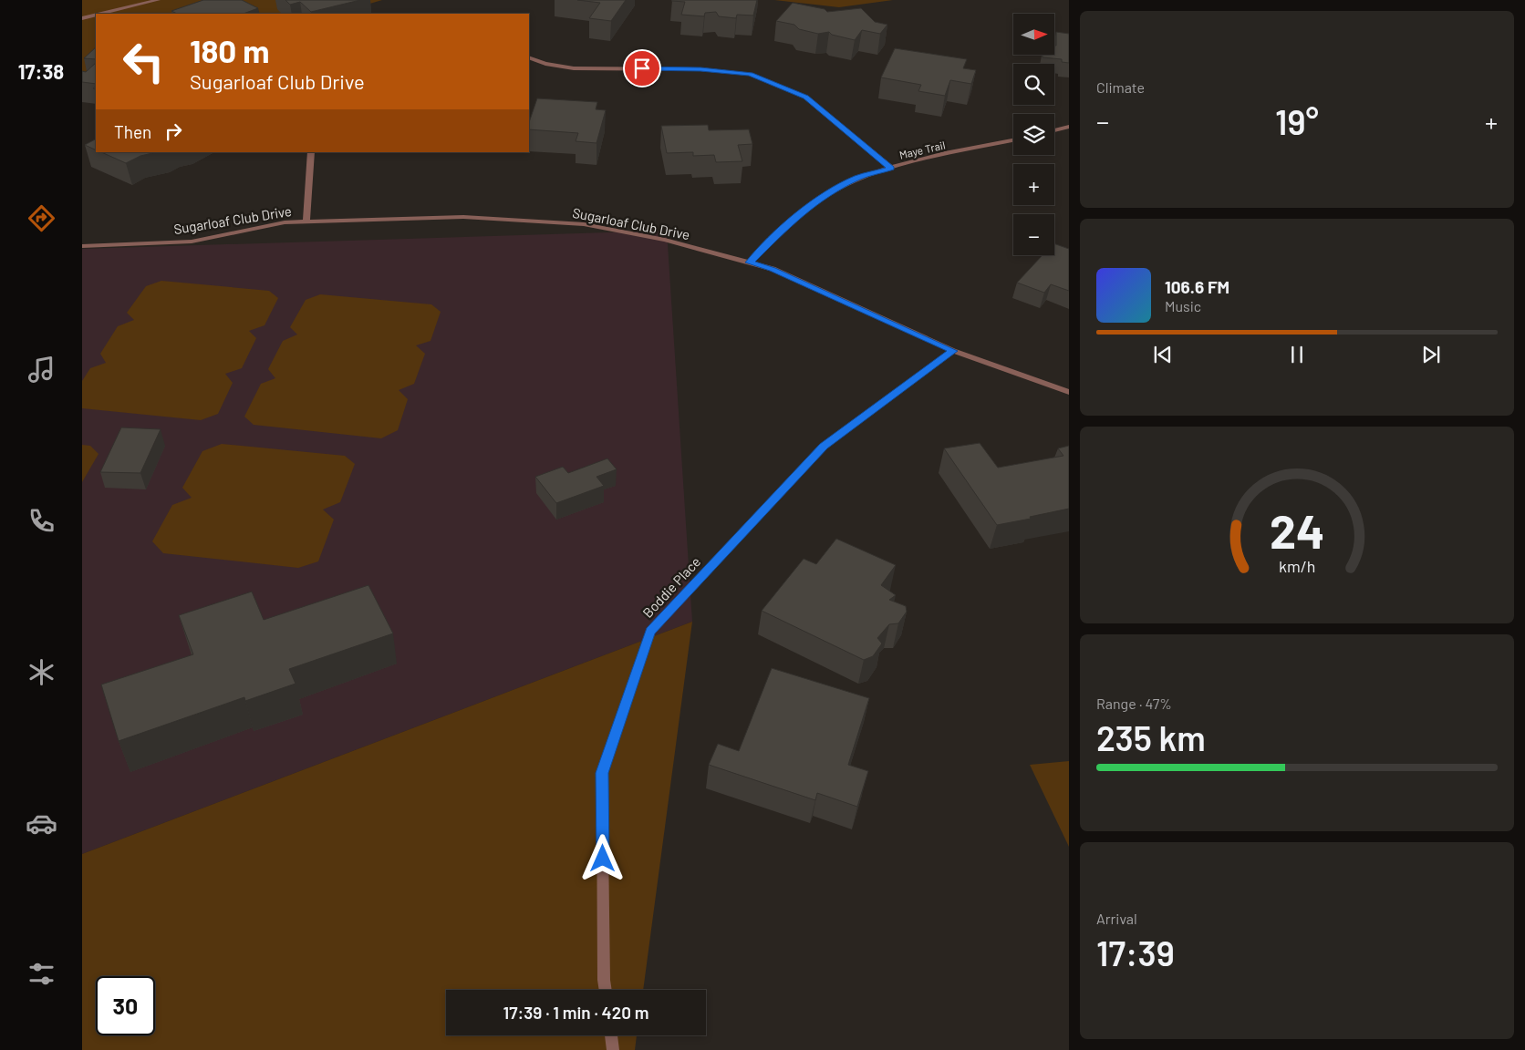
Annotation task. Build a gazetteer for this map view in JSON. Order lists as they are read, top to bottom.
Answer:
{
  "streets": {
    "street": ["Maye Trail", "Sugarloaf Club Drive", "Boddie Place"]
  },
  "crossings": [
    ["Maye Trail", "Sugarloaf Club Drive"],
    ["Sugarloaf Club Drive", "Boddie Place"]
  ],
  "north": "right",
  "page": {
    "tabs": "17:38",
    "tile": [
      "Climate",
      ["Range · 47%", "235 km"],
      ["Arrival", "17:39"]
    ],
    "map_buttons": ["+", "−"],
    "turn": ["180 m", "Sugarloaf Club Drive"],
    "heat": ["−", "19°", "+"],
    "then": "Then",
    "song": ["106.6 FM", "Music"],
    "limit": "30",
    "trip": "17:39 · 1 min · 420 m",
    "gauge": ["24", "km/h"]
  }
}
